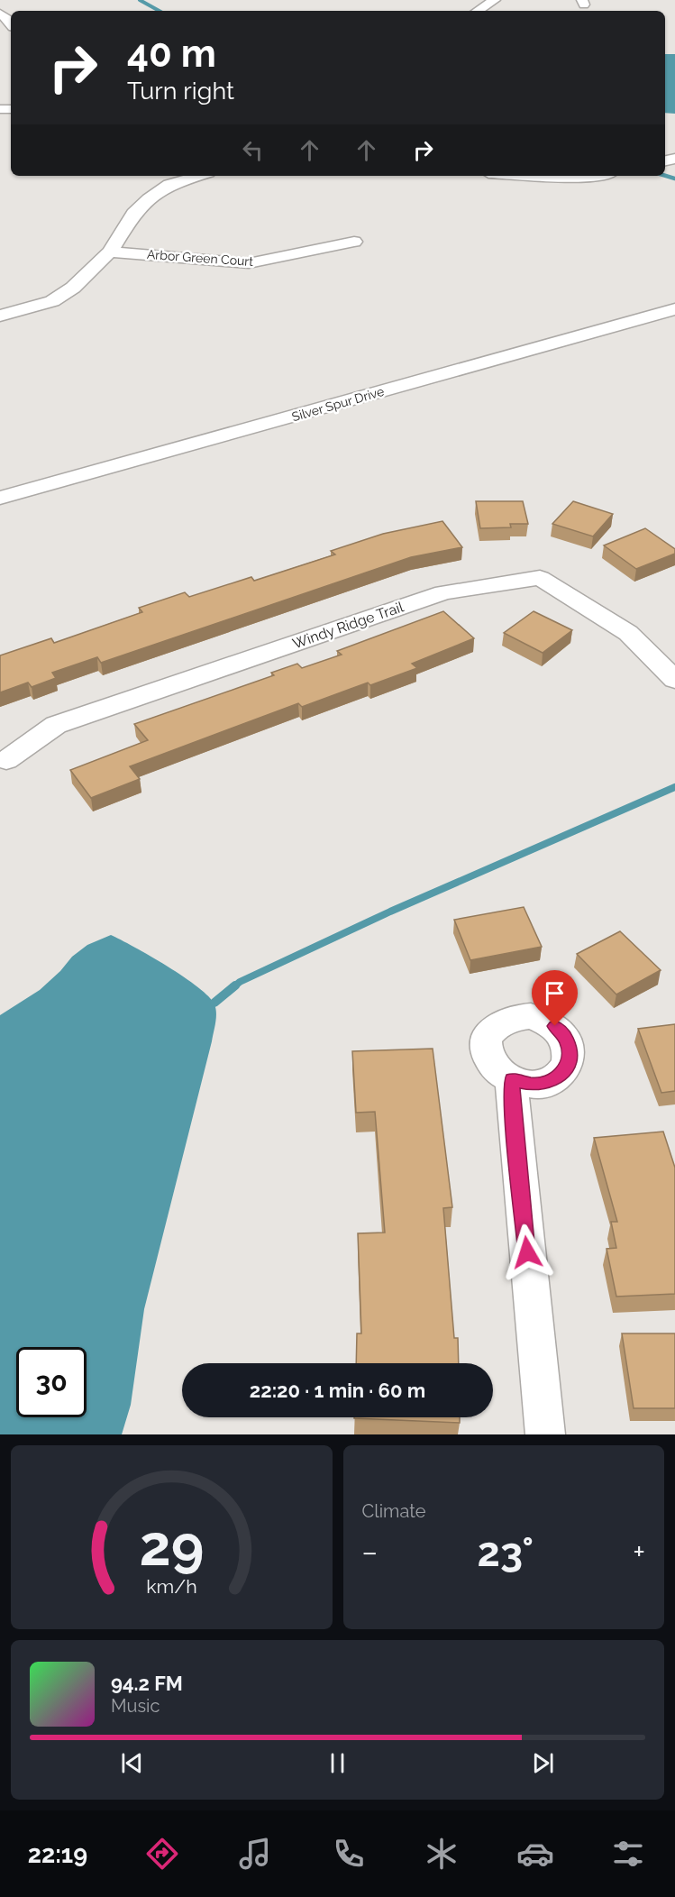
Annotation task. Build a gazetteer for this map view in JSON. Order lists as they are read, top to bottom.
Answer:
{
  "streets": {
    "street": ["Arbor Green Court", "Silver Spur Drive", "Windy Ridge Trail"]
  },
  "page": {
    "turn": ["40 m", "Turn right"],
    "limit": "30",
    "trip": "22:20 · 1 min · 60 m",
    "tile": "Climate",
    "heat": ["−", "23°", "+"],
    "song": ["94.2 FM", "Music"],
    "tabs": "22:19",
    "gauge": ["29", "km/h"]
  }
}
